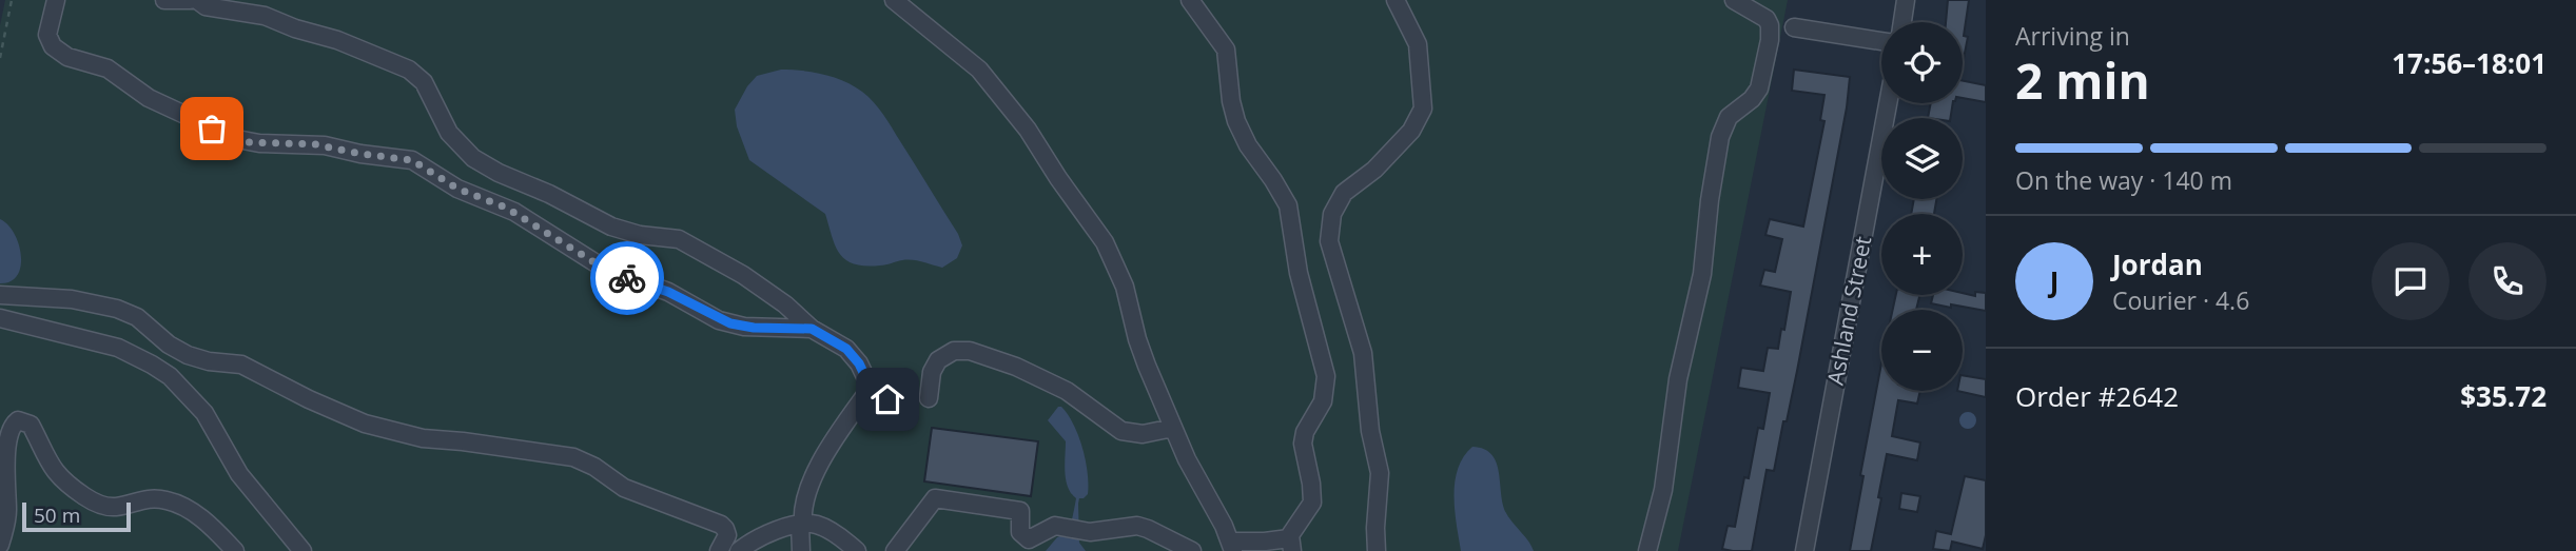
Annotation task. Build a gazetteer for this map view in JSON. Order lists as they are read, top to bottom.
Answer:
{
  "streets": {
    "street": ["Ashland Street"]
  },
  "scale_bar": "50 m",
  "page": {
    "heading": ["2 min", "Arriving in", "17:56–18:01"],
    "panel": [
      "Jordan",
      "Courier · 4.6",
      "Order #2642",
      "$35.72"
    ],
    "map_buttons": ["+", "−"],
    "bar": "On the way · 140 m",
    "round": "J",
    "scale": "50 m"
  }
}
